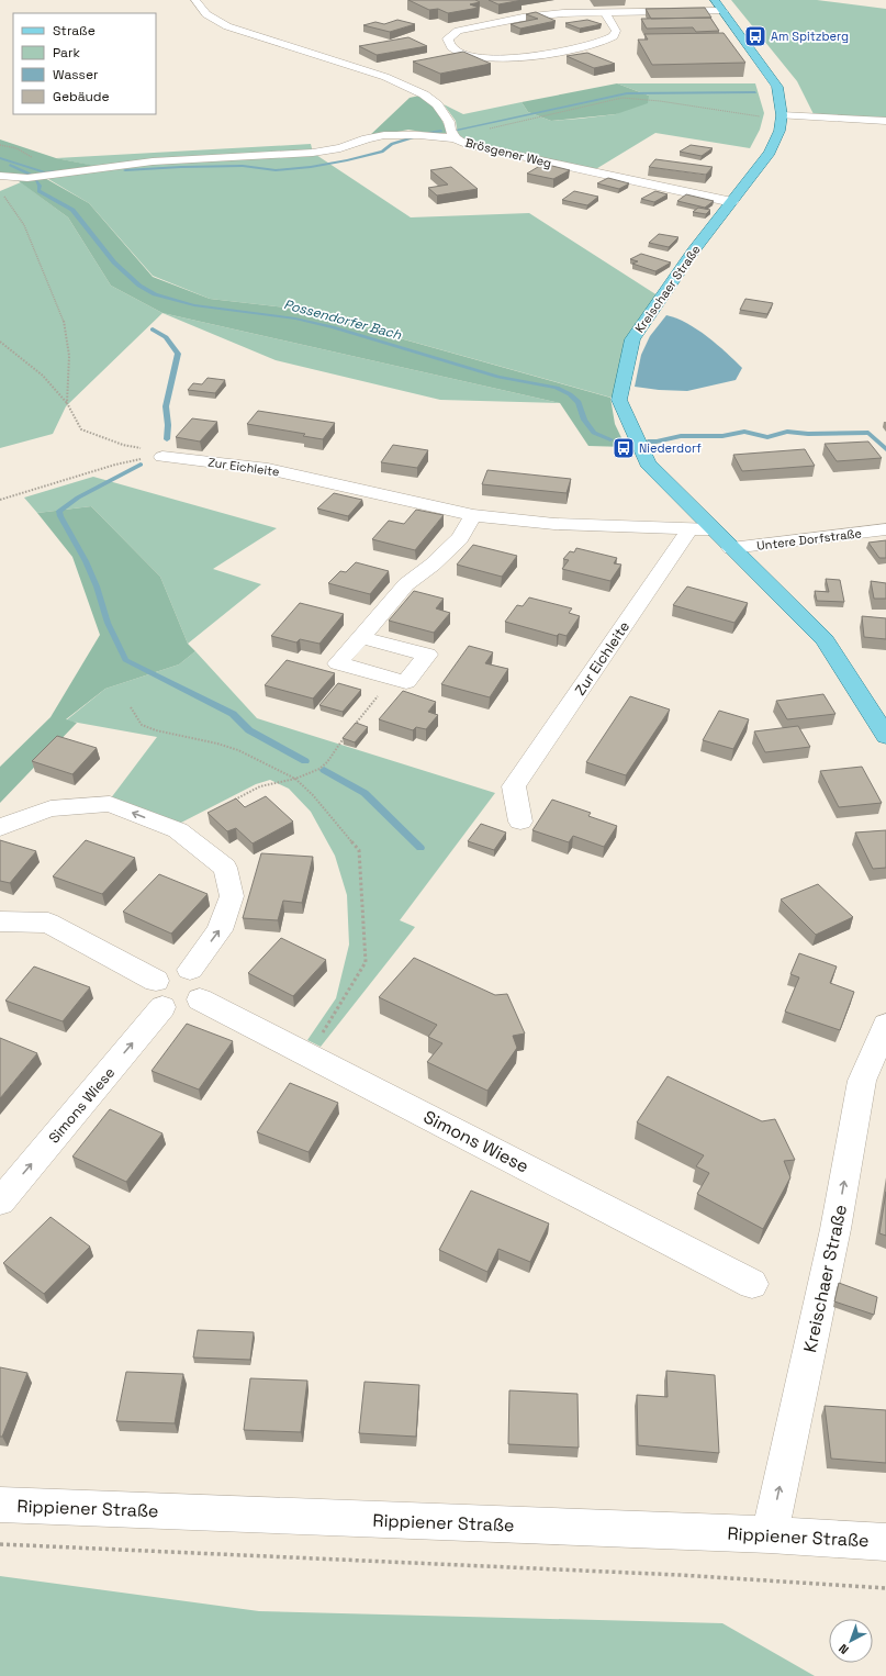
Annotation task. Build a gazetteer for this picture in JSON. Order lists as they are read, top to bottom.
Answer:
{
  "streets": {
    "main road": ["Kreischaer Straße"],
    "street": [
      "Brösgener Weg",
      "Zur Eichleite",
      "Untere Dorfstraße",
      "Simons Wiese",
      "Rippiener Straße"
    ]
  },
  "crossings": [
    ["Brösgener Weg", "Kreischaer Straße"],
    ["Kreischaer Straße", "Zur Eichleite"],
    ["Kreischaer Straße", "Untere Dorfstraße"],
    ["Kreischaer Straße", "Rippiener Straße"]
  ],
  "one_way": ["Kreischaer Straße"],
  "water": ["Possendorfer Bach"],
  "places": {
    "bus stop": ["Am Spitzberg", "Niederdorf"]
  },
  "legend": [
    "Straße",
    "Park",
    "Wasser",
    "Gebäude"
  ],
  "north": "bottom left"
}
